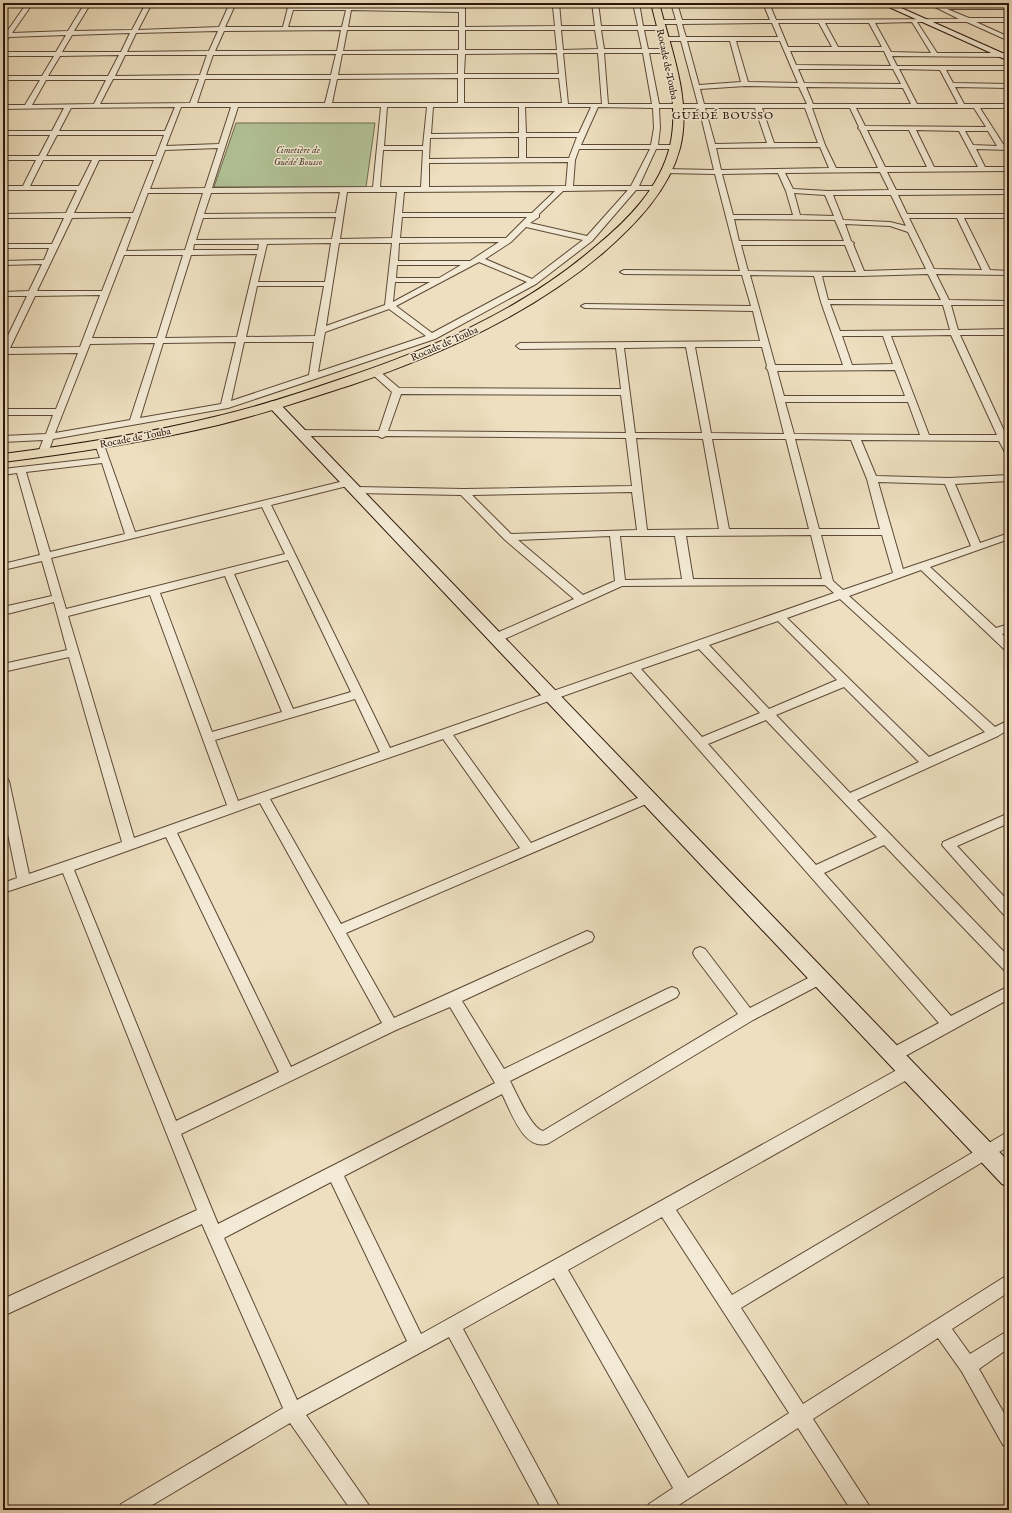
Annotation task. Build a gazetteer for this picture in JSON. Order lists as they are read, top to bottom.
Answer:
{
  "streets": {
    "main road": ["Rocade de Touba"]
  },
  "districts": ["GUÉDÉ BOUSSO"],
  "parks": ["Cimetière de Guédé Bousso"]
}
